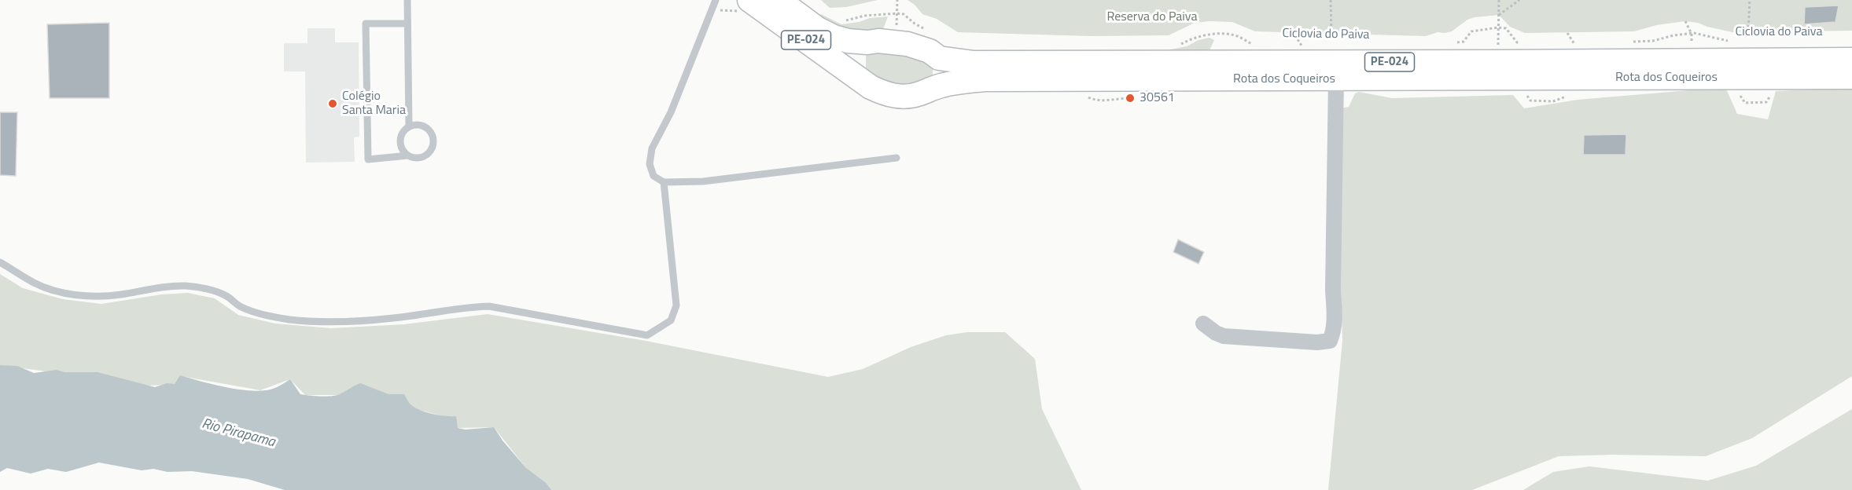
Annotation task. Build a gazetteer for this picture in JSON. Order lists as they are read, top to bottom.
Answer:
{
  "streets": {
    "main road": ["PE-024", "Rota dos Coqueiros"],
    "path": ["Ciclovia do Paiva"]
  },
  "water": ["Rio Pirapama"],
  "parks": ["Reserva do Paiva"],
  "places": ["30561", "Colégio Santa Maria"]
}
